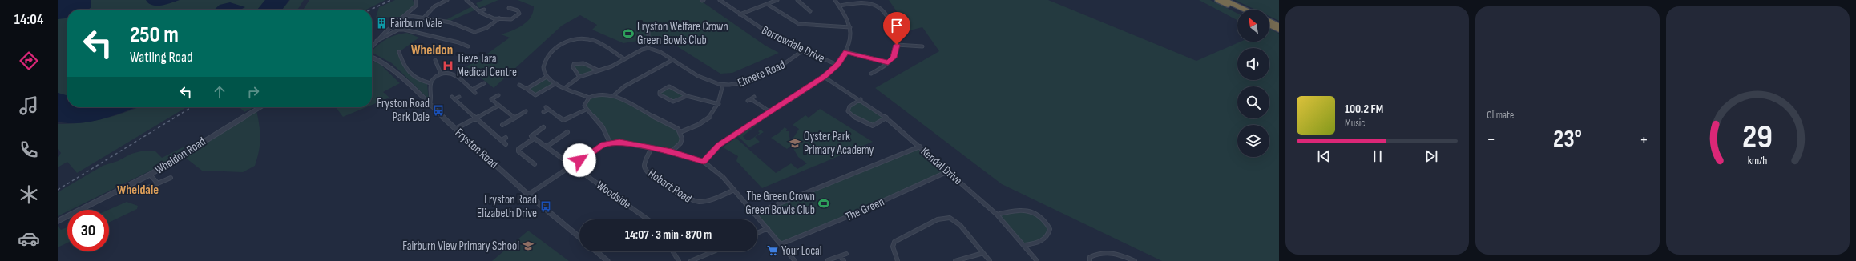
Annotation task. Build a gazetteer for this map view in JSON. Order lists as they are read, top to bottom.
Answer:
{
  "streets": {
    "street": [
      "Borrowdale Drive",
      "Elmete Road",
      "Fryston Road",
      "Wheldon Road",
      "Kendal Drive",
      "Hobart Road",
      "Woodside",
      "The Green"
    ]
  },
  "crossings": [
    ["Borrowdale Drive", "Elmete Road"],
    ["Kendal Drive", "The Green"]
  ],
  "districts": ["Wheldon", "Wheldale"],
  "places": {
    "building": ["Fairburn Vale"],
    "sports": ["Fryston Welfare Crown Green Bowls Club", "The Green Crown Green Bowls Club"],
    "hospital": ["Tieve Tara Medical Centre"],
    "bus stop": ["Fryston Road Park Dale", "Fryston Road Elizabeth Drive"],
    "school or university": ["Oyster Park Primary Academy", "Fairburn View Primary School"],
    "supermarket": ["Your Local"]
  },
  "north": "top left",
  "page": {
    "tabs": "14:04",
    "tile": "Climate",
    "turn": ["250 m", "Watling Road"],
    "song": ["100.2 FM", "Music"],
    "heat": ["−", "23°", "+"],
    "limit": "30",
    "trip": "14:07 · 3 min · 870 m",
    "gauge": ["29", "km/h"]
  }
}
